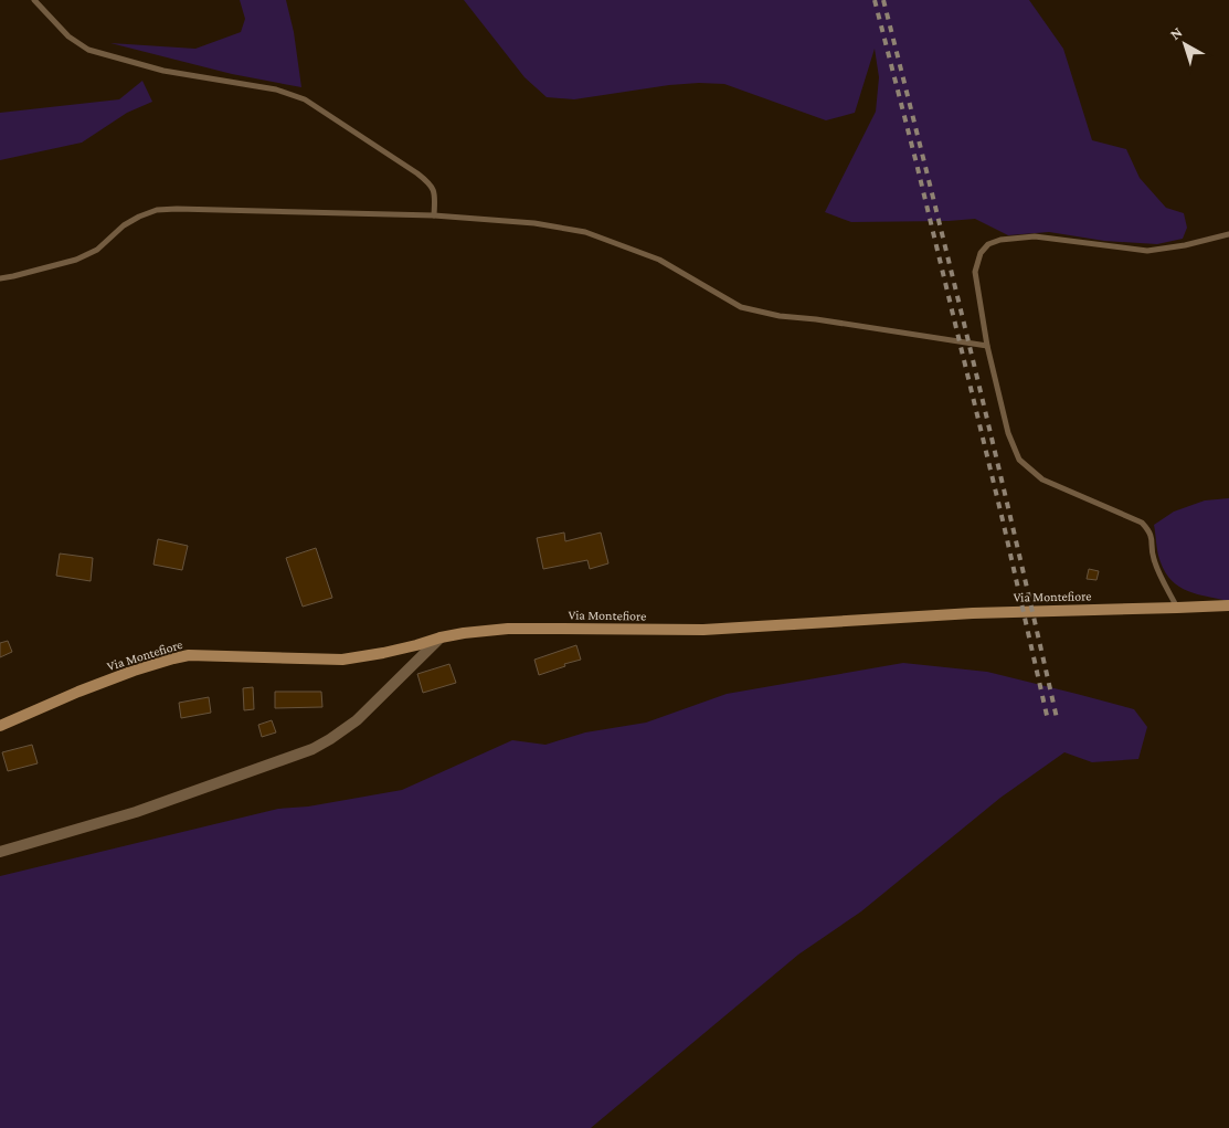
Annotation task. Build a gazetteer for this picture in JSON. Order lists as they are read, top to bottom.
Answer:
{
  "streets": {
    "main road": ["Via Montefiore"]
  },
  "north": "top left"
}
